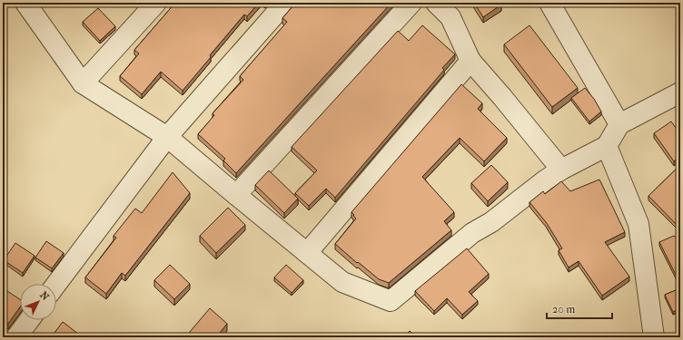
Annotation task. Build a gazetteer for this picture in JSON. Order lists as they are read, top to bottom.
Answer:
{
  "scale_bar": "20 m",
  "north": "top right"
}
